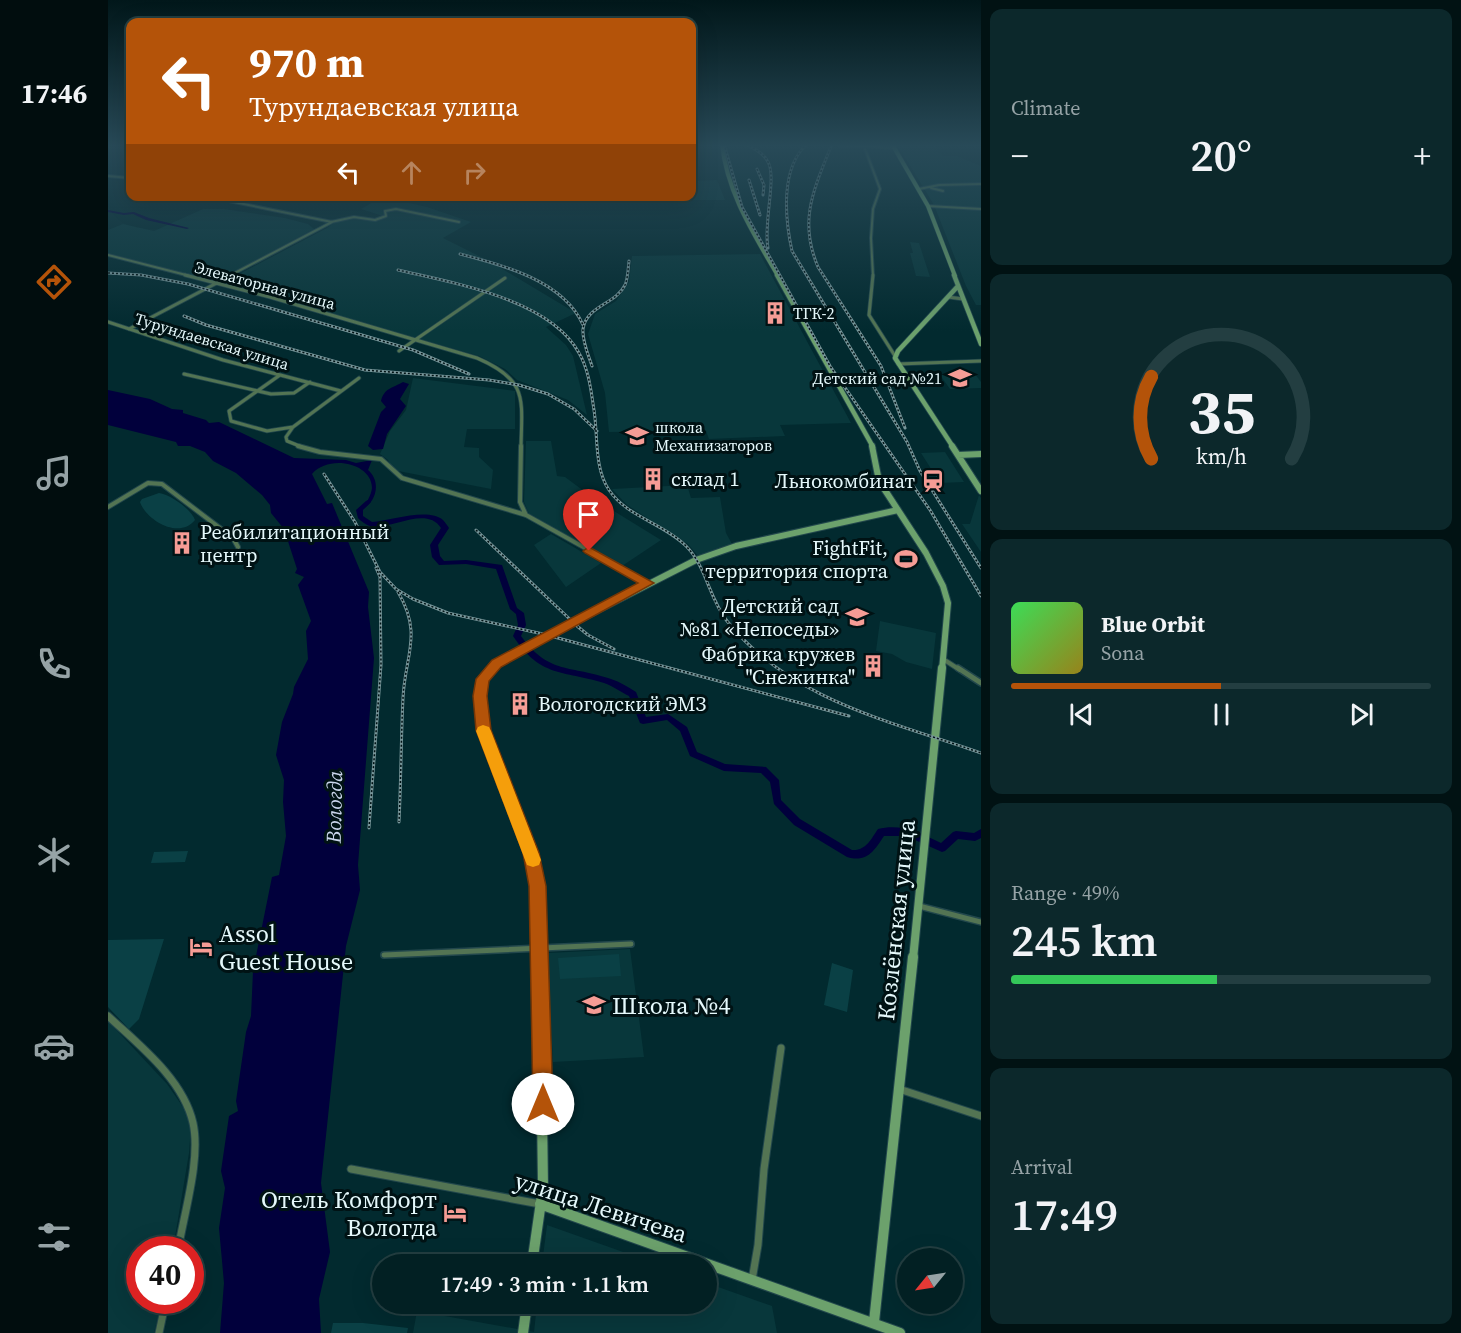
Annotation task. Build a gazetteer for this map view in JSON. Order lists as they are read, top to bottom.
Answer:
{
  "streets": {
    "street": [
      "Элеваторная улица",
      "Турундаевская улица",
      "Козлёнская улица",
      "улица Левичева"
    ]
  },
  "crossings": [
    ["Козлёнская улица", "улица Левичева"]
  ],
  "water": ["Вологда"],
  "places": {
    "building": [
      "ТГК-2",
      "склад 1",
      "Реабилитационный центр",
      "Фабрика кружев \"Снежинка\"",
      "Вологодский ЭМЗ"
    ],
    "school or university": [
      "Детский сад №21",
      "школа Механизаторов",
      "Детский сад №81 «Непоседы»",
      "Школа №4"
    ],
    "station": ["Льнокомбинат"],
    "sports": ["FightFit, территория спорта"],
    "hotel": ["Assol Guest House", "Отель Комфорт Вологда"]
  },
  "north": "bottom left",
  "page": {
    "tabs": "17:46",
    "tile": [
      "Climate",
      ["Range · 49%", "245 km"],
      ["Arrival", "17:49"]
    ],
    "turn": ["970 m", "Турундаевская улица"],
    "heat": ["−", "20°", "+"],
    "song": ["Blue Orbit", "Sona"],
    "limit": "40",
    "trip": "17:49 · 3 min · 1.1 km",
    "gauge": ["35", "km/h"]
  }
}
